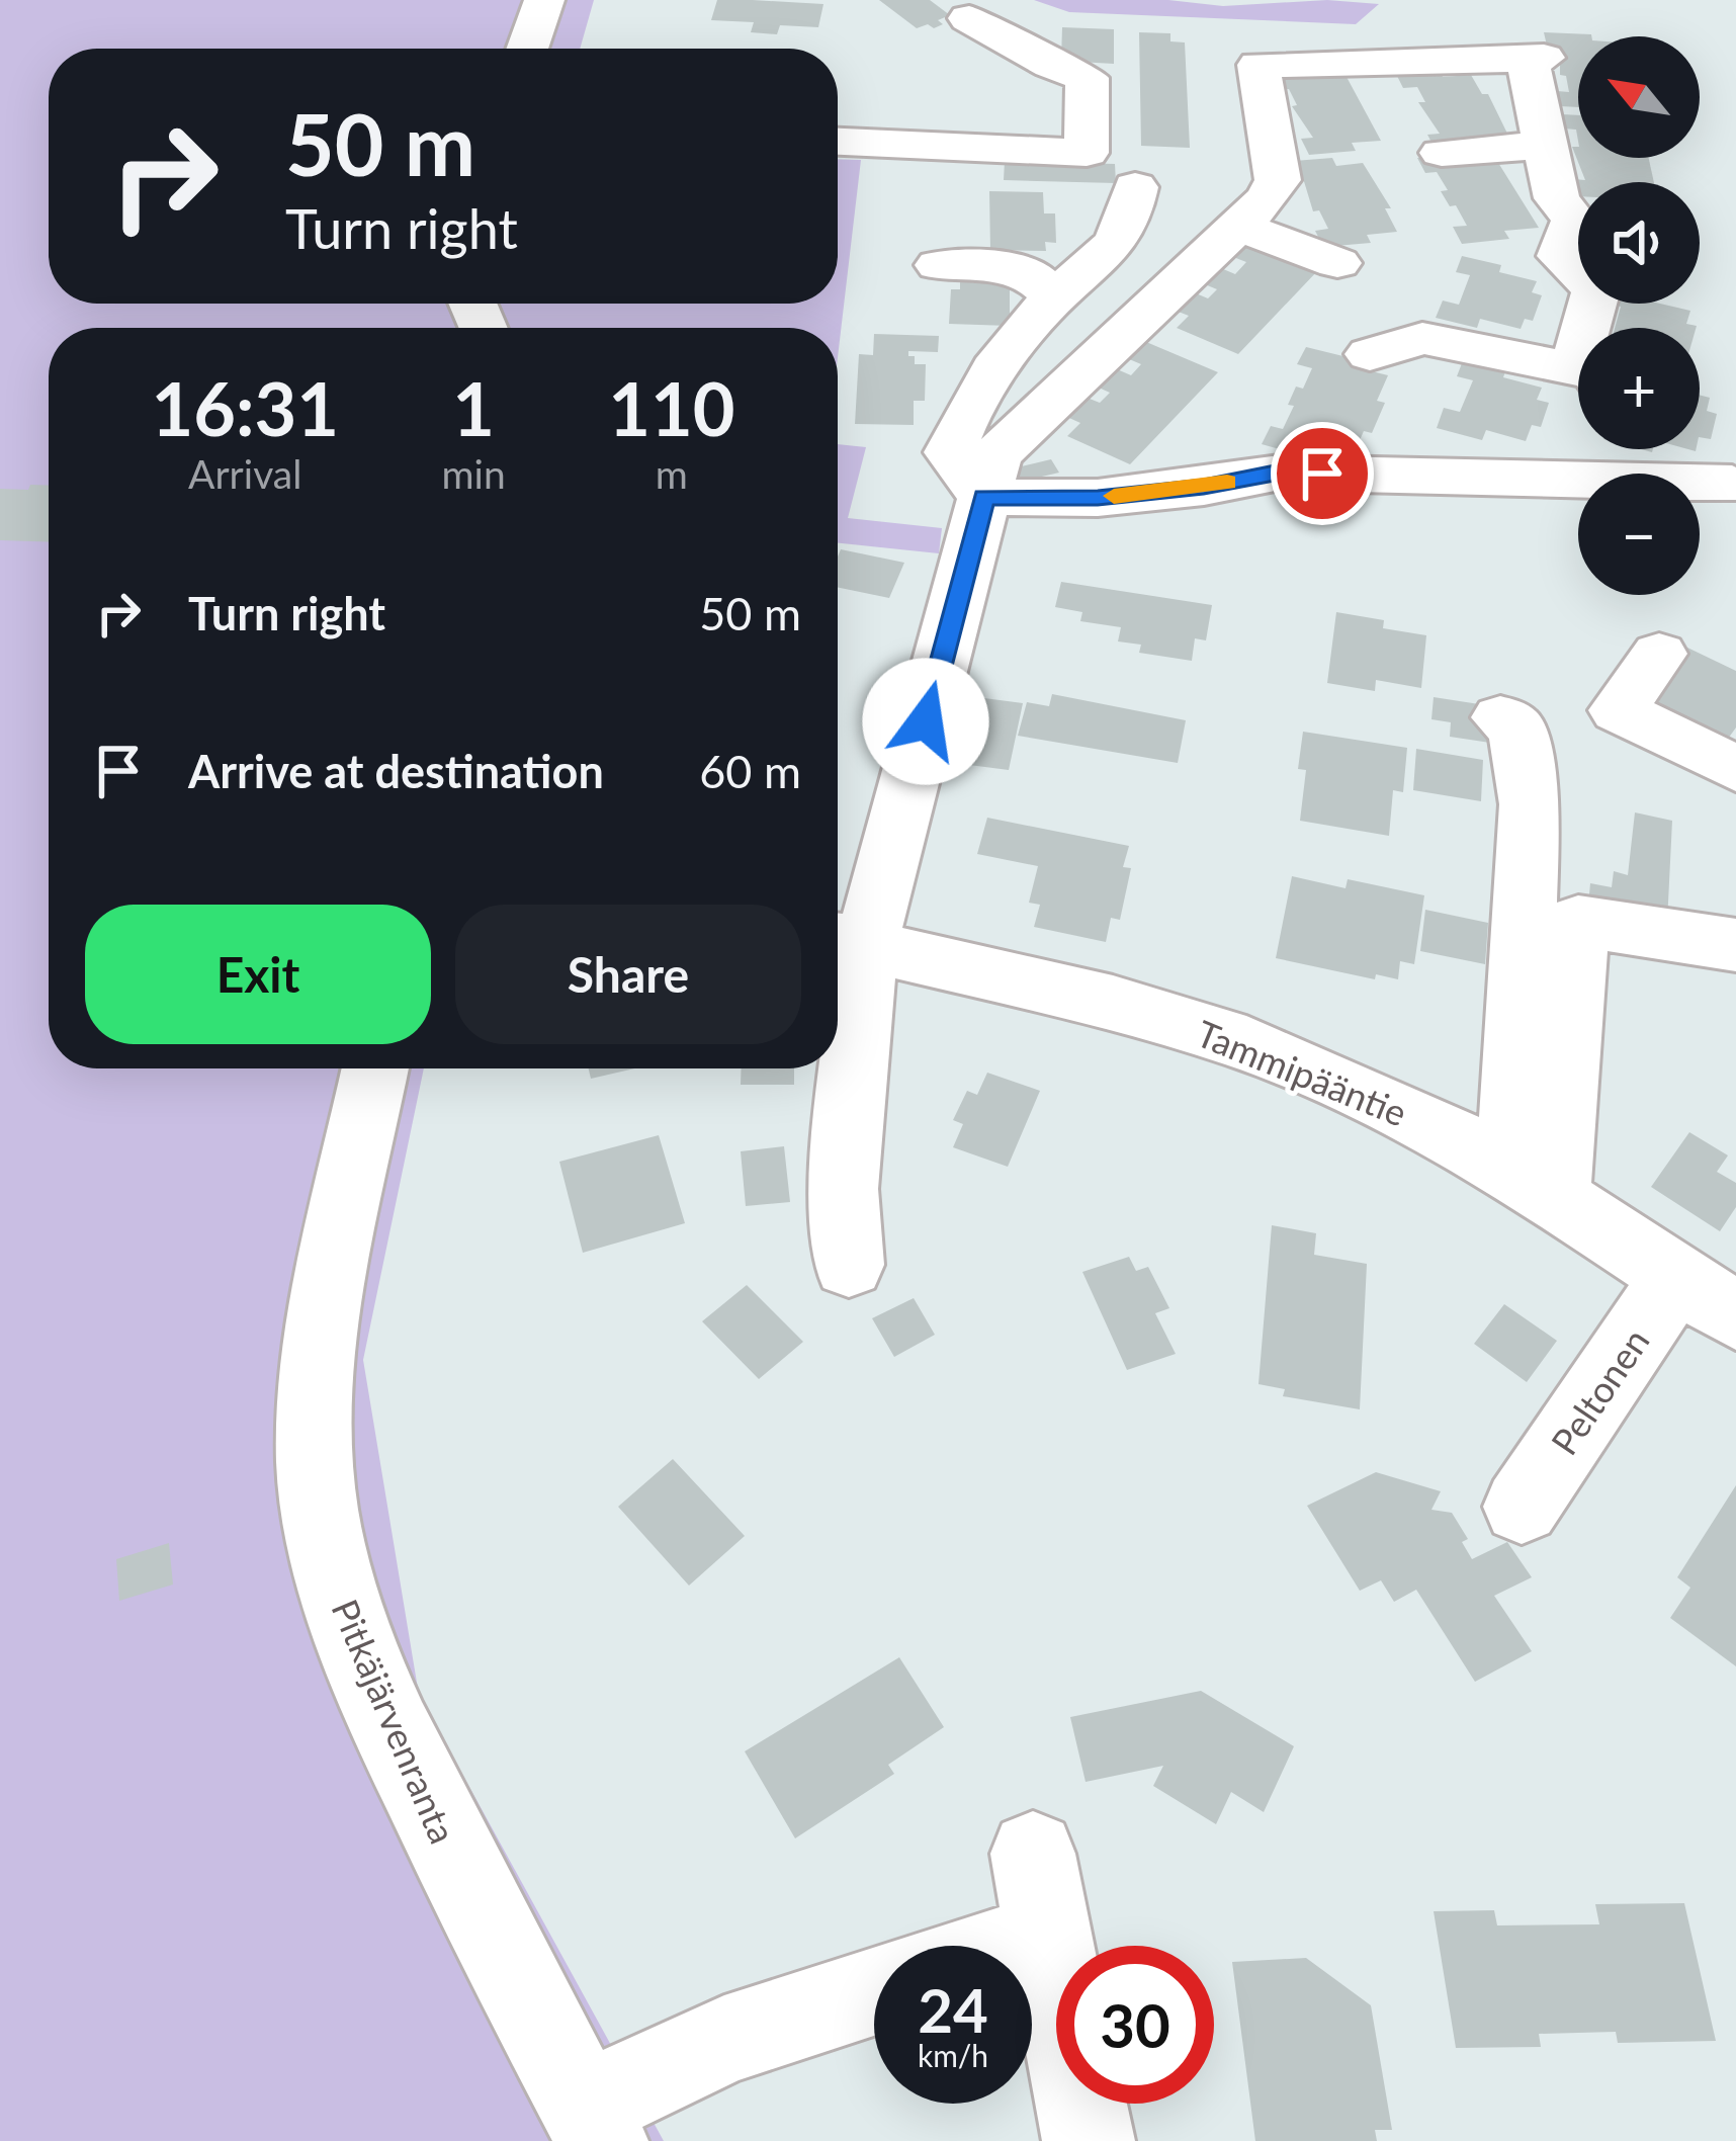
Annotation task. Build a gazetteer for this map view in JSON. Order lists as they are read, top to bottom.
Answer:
{
  "streets": {
    "street": ["Tammipääntie", "Peltonen", "Pitkäjärvenranta"]
  },
  "crossings": [
    ["Tammipääntie", "Peltonen"]
  ],
  "north": "top left",
  "page": {
    "map_buttons": ["+", "−"],
    "turn": ["50 m", "Turn right"],
    "eta": [
      "16:31",
      "Arrival",
      "1",
      "min",
      "110",
      "m"
    ],
    "list": [
      {
        "name": "Turn right",
        "value": "50 m"
      },
      {
        "name": "Arrive at destination",
        "value": "60 m"
      }
    ],
    "buttons": ["Exit", "Share"],
    "speed": "24 km/h",
    "limit": "30"
  }
}
